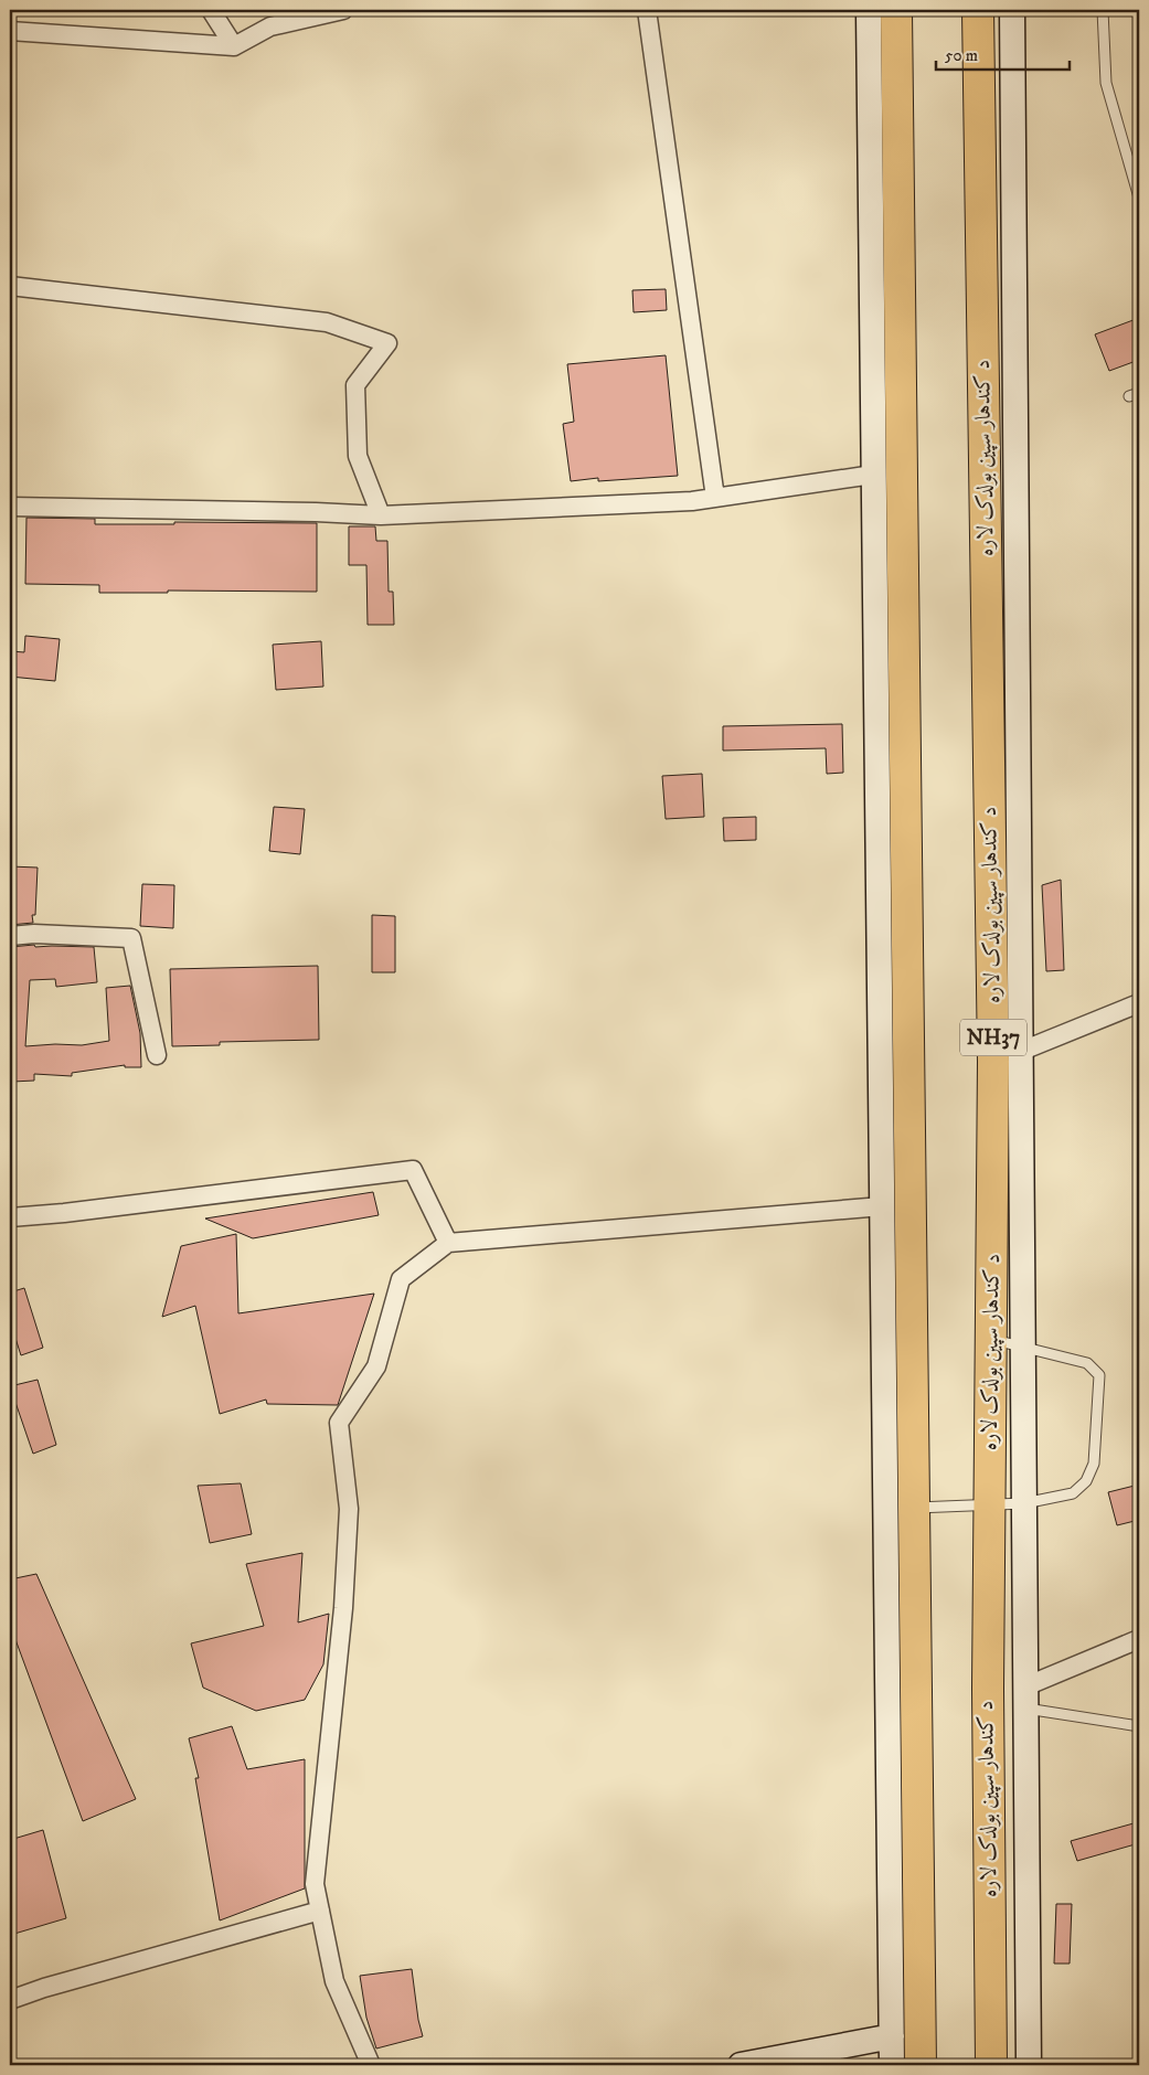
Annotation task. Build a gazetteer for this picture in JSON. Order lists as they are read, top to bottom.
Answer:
{
  "streets": {
    "highway": ["د کندهار سپین بولدک لاره", "NH37"]
  },
  "scale_bar": "50 m"
}
